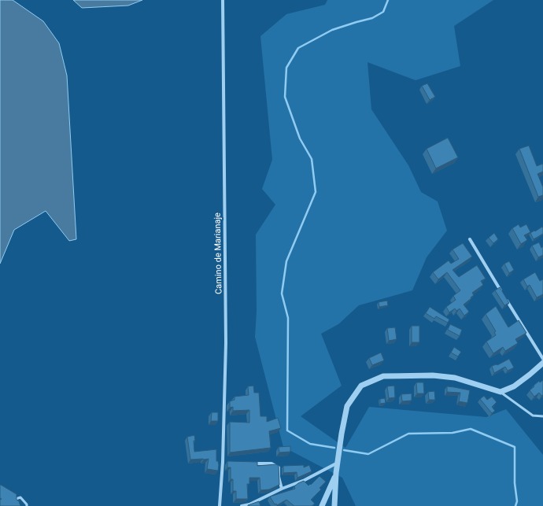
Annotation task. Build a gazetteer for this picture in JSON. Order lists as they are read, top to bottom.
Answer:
{
  "streets": {
    "street": ["Camino de Marianaje"]
  }
}
